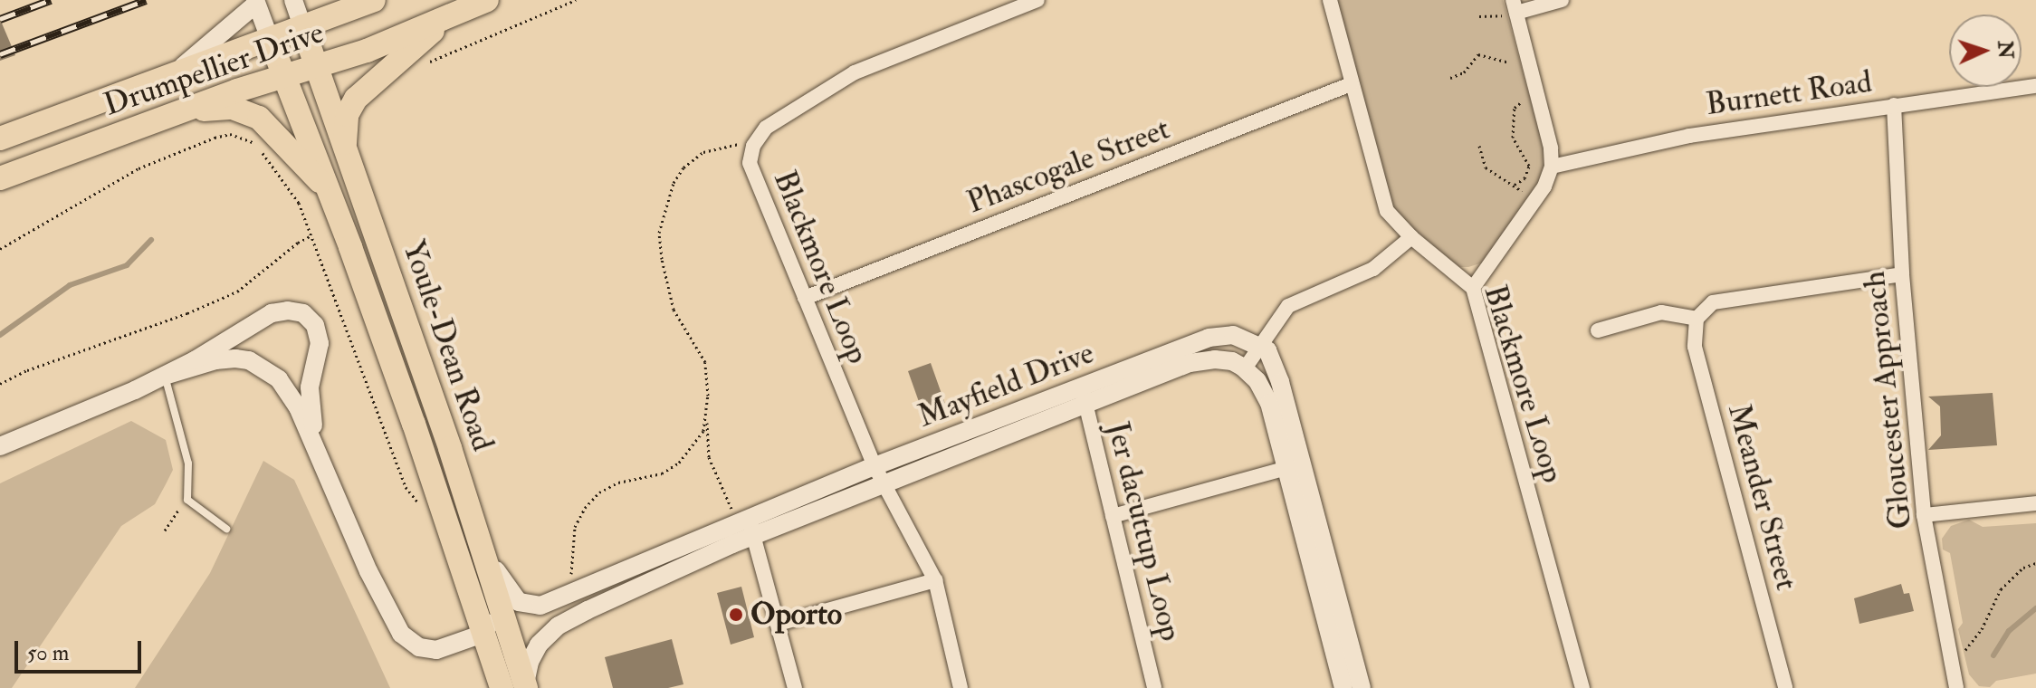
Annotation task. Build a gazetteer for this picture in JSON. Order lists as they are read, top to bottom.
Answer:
{
  "streets": {
    "main road": ["Drumpellier Drive", "Youle-Dean Road"],
    "street": [
      "Burnett Road",
      "Phascogale Street",
      "Blackmore Loop",
      "Mayfield Drive",
      "Gloucester Approach",
      "Meander Street",
      "Jer dacuttup Loop"
    ]
  },
  "crossings": [
    ["Drumpellier Drive", "Youle-Dean Road"],
    ["Burnett Road", "Gloucester Approach"],
    ["Phascogale Street", "Blackmore Loop"],
    ["Blackmore Loop", "Mayfield Drive"],
    ["Youle-Dean Road", "Mayfield Drive"],
    ["Mayfield Drive", "Jer dacuttup Loop"]
  ],
  "places": ["Oporto"],
  "scale_bar": "50 m",
  "north": "right"
}
